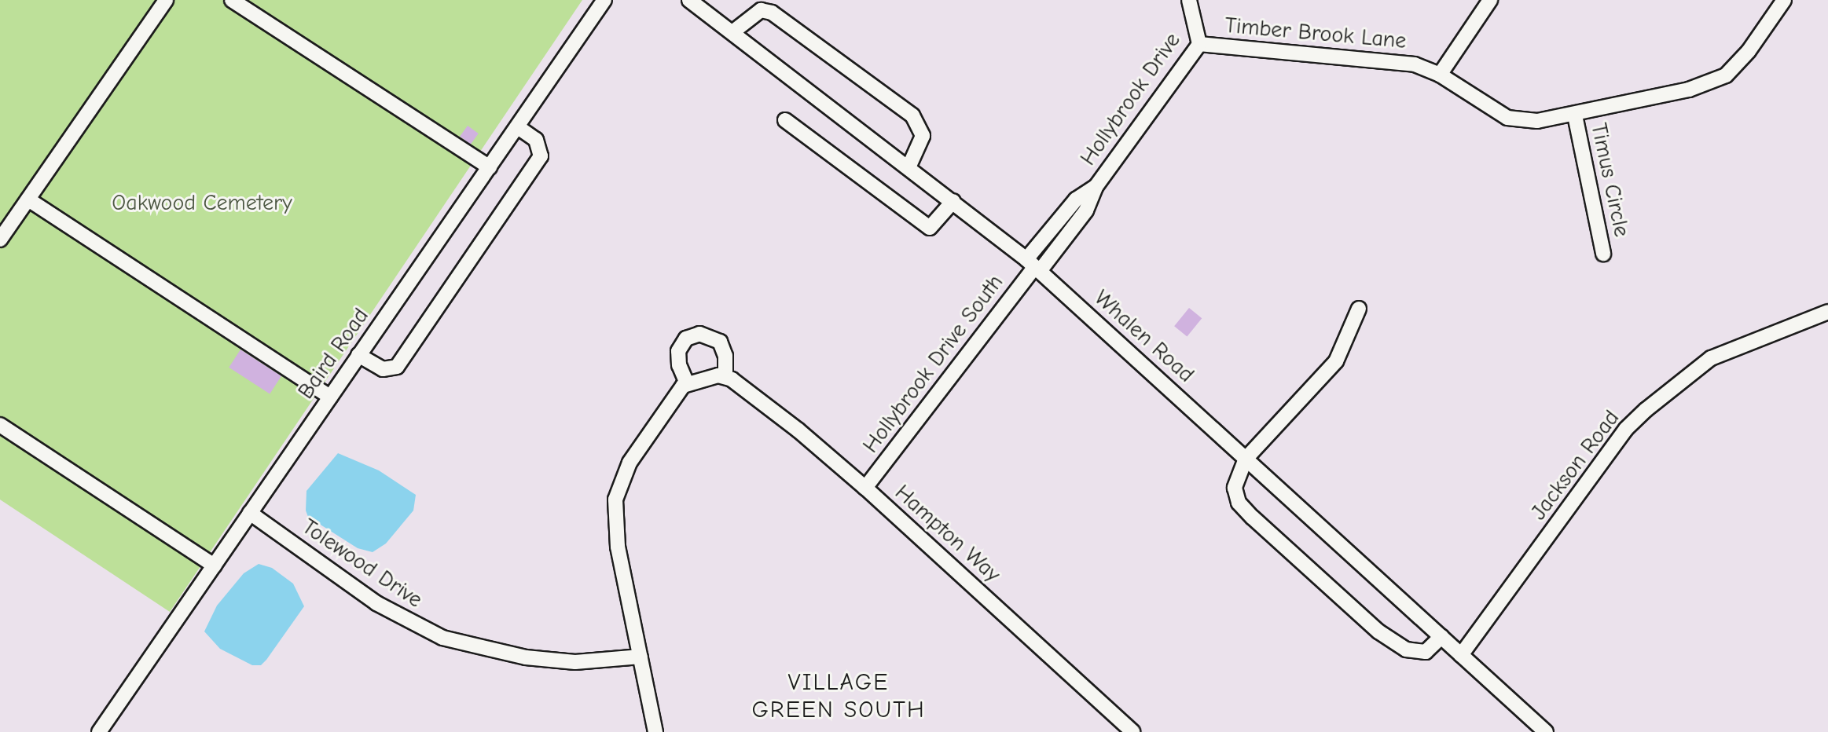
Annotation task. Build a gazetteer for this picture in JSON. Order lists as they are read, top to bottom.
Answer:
{
  "streets": {
    "street": [
      "Timber Brook Lane",
      "Hollybrook Drive",
      "Timus Circle",
      "Whalen Road",
      "Baird Road",
      "Hollybrook Drive South",
      "Jackson Road",
      "Hampton Way",
      "Tolewood Drive"
    ]
  },
  "crossings": [
    ["Timber Brook Lane", "Hollybrook Drive"],
    ["Timber Brook Lane", "Timus Circle"],
    ["Hollybrook Drive", "Whalen Road"],
    ["Hollybrook Drive", "Hollybrook Drive South"],
    ["Whalen Road", "Hollybrook Drive South"],
    ["Whalen Road", "Jackson Road"],
    ["Baird Road", "Tolewood Drive"],
    ["Hollybrook Drive South", "Hampton Way"]
  ],
  "districts": ["VILLAGE GREEN SOUTH"],
  "parks": ["Oakwood Cemetery"]
}
